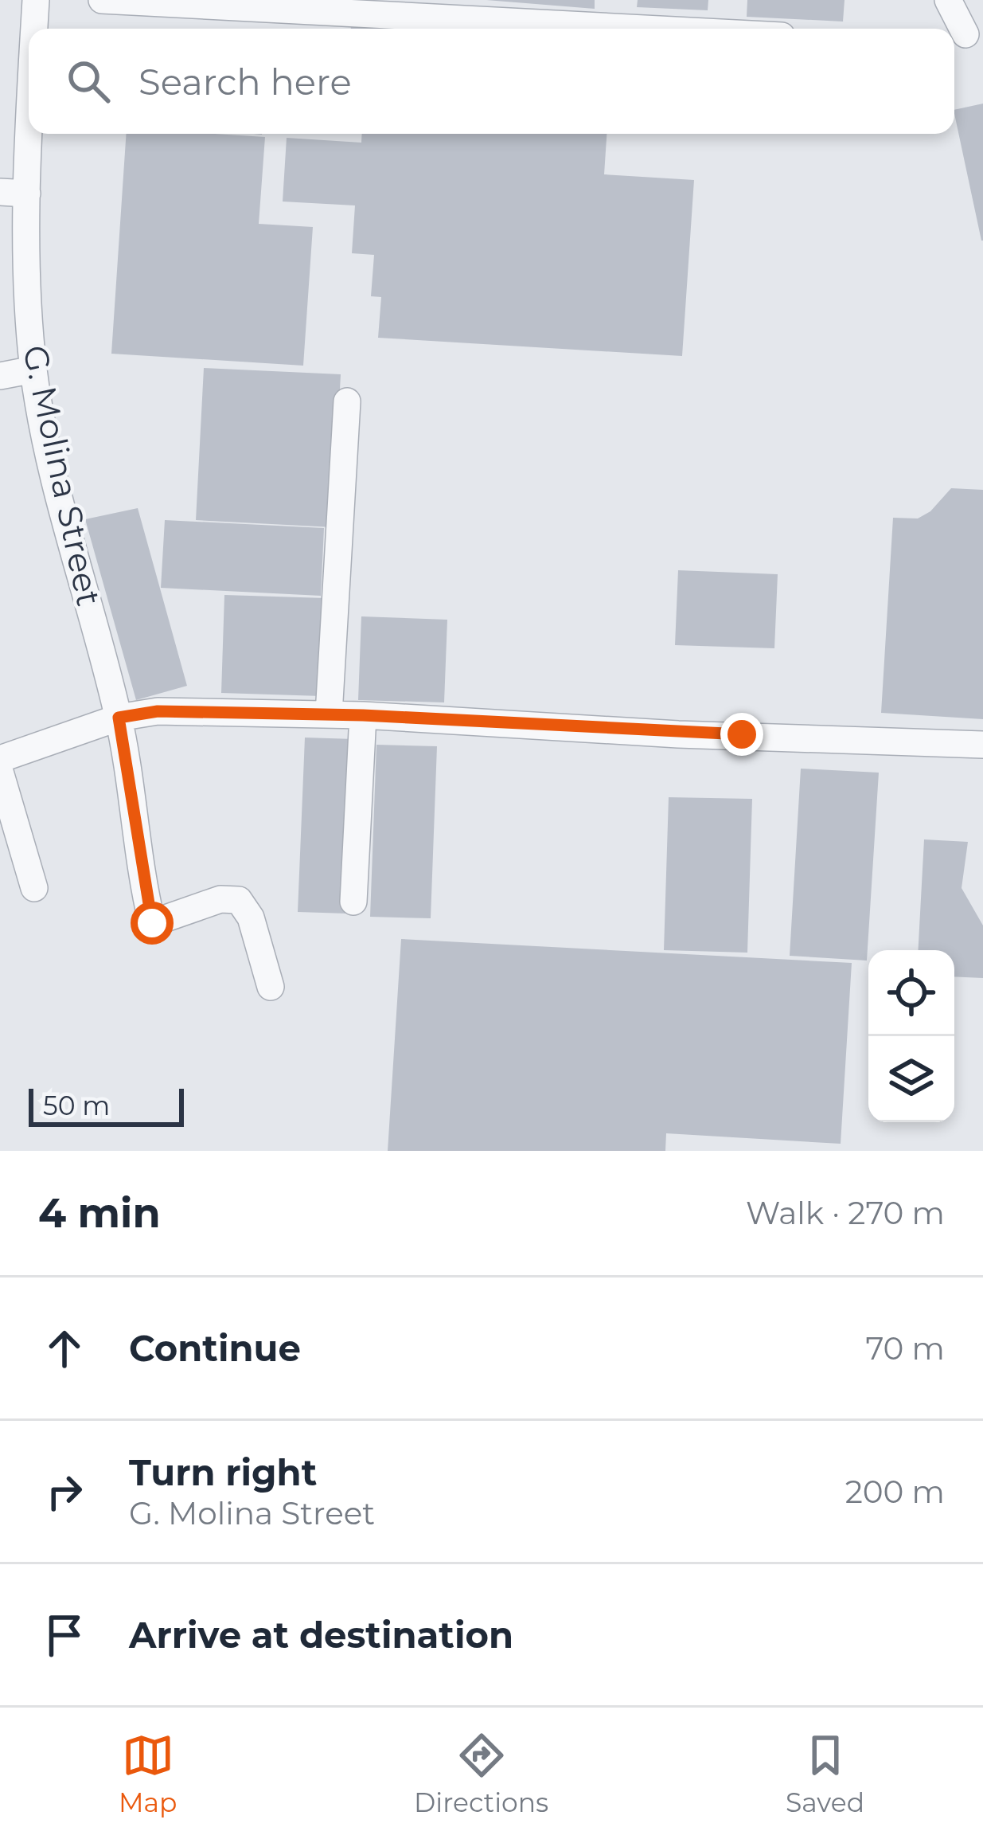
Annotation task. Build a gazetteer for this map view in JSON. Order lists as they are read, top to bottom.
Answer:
{
  "streets": {
    "street": ["G. Molina Street"]
  },
  "scale_bar": "50 m",
  "page": {
    "search": "Search here",
    "scale": "50 m",
    "heading": ["4 min", "Walk · 270 m"],
    "list": [
      ["Continue", "70 m"],
      ["Turn right", "G. Molina Street", "200 m"],
      "Arrive at destination"
    ],
    "nav": ["Map", "Directions", "Saved"]
  }
}
